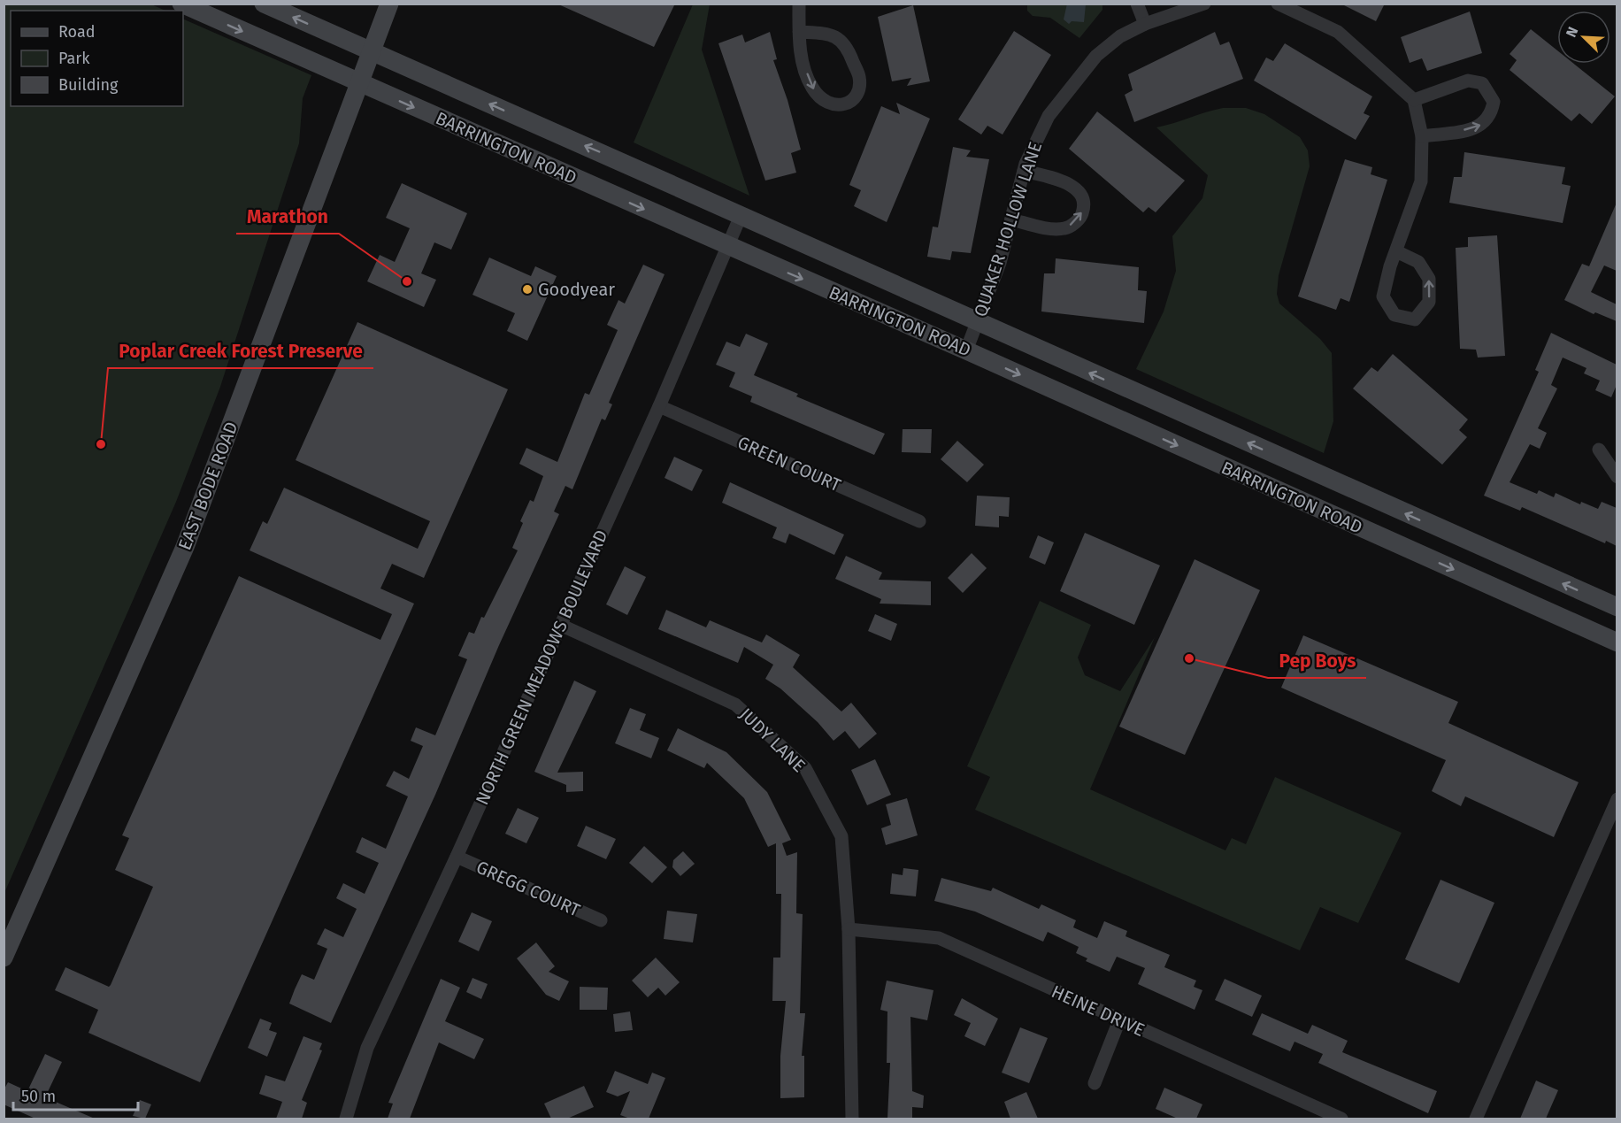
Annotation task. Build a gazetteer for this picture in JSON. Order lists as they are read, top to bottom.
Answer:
{
  "streets": {
    "main road": ["BARRINGTON ROAD", "EAST BODE ROAD"],
    "street": [
      "QUAKER HOLLOW LANE",
      "GREEN COURT",
      "NORTH GREEN MEADOWS BOULEVARD",
      "JUDY LANE",
      "GREGG COURT",
      "HEINE DRIVE"
    ]
  },
  "crossings": [
    ["BARRINGTON ROAD", "QUAKER HOLLOW LANE"],
    ["BARRINGTON ROAD", "EAST BODE ROAD"],
    ["BARRINGTON ROAD", "NORTH GREEN MEADOWS BOULEVARD"],
    ["GREEN COURT", "NORTH GREEN MEADOWS BOULEVARD"],
    ["NORTH GREEN MEADOWS BOULEVARD", "JUDY LANE"],
    ["NORTH GREEN MEADOWS BOULEVARD", "GREGG COURT"],
    ["JUDY LANE", "HEINE DRIVE"]
  ],
  "places": [
    "Marathon",
    "Goodyear",
    "Poplar Creek Forest Preserve",
    "Pep Boys"
  ],
  "legend": ["Road", "Park", "Building"],
  "scale_bar": "50 m",
  "north": "top left"
}
